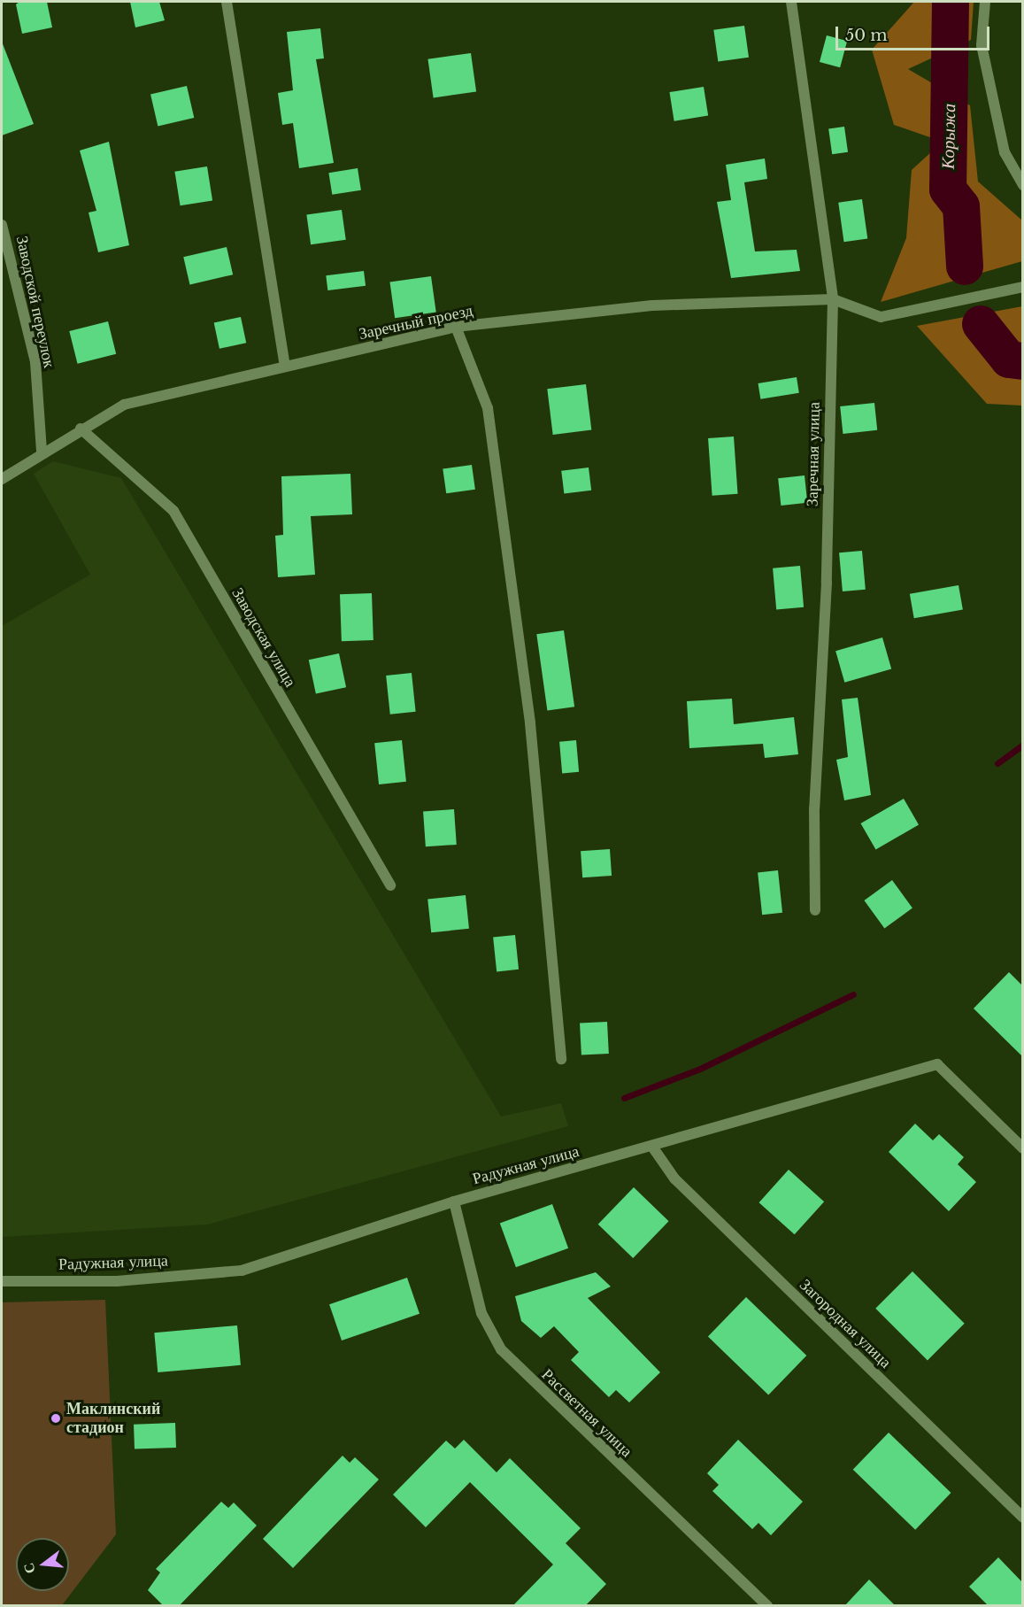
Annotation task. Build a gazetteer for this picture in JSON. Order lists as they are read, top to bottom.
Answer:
{
  "streets": {
    "street": [
      "Заводской переулок",
      "Заречный проезд",
      "Заречная улица",
      "Заводская улица",
      "Радужная улица",
      "Загородная улица",
      "Рассветная улица"
    ]
  },
  "crossings": [
    ["Заводской переулок", "Заречный проезд"],
    ["Заречный проезд", "Заречная улица"],
    ["Заречный проезд", "Заводская улица"],
    ["Радужная улица", "Загородная улица"],
    ["Радужная улица", "Рассветная улица"]
  ],
  "water": ["Корыжа"],
  "places": ["Маклинский стадион"],
  "scale_bar": "50 m",
  "north": "left"
}
